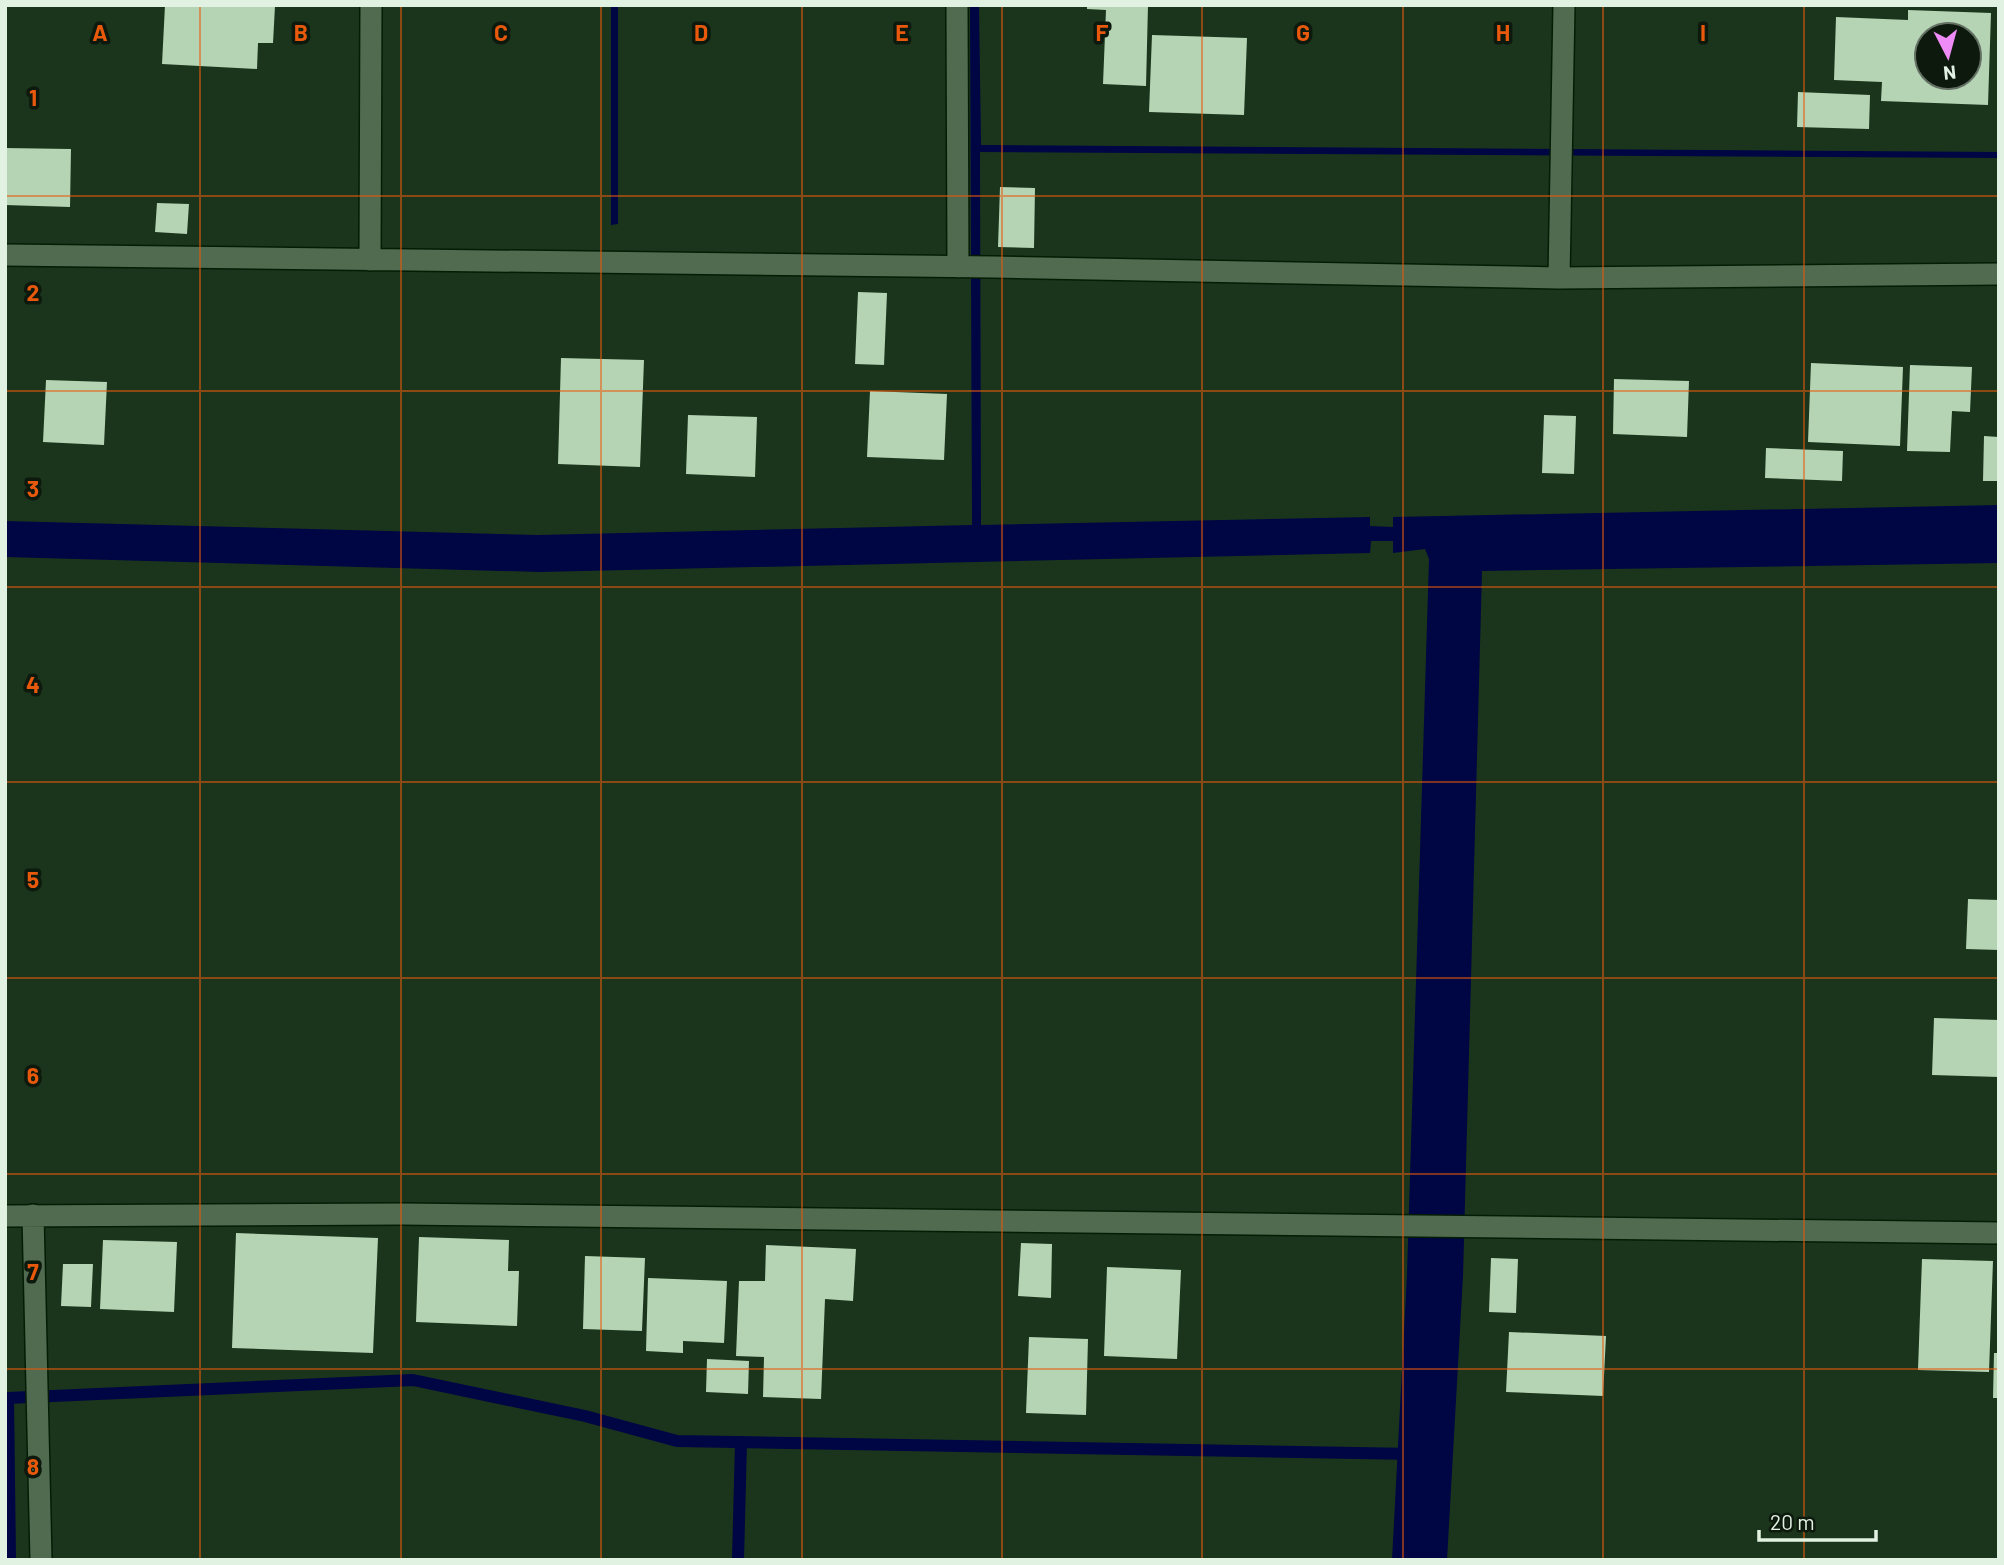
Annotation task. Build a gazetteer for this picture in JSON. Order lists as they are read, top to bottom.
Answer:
{
  "scale_bar": "20 m",
  "north": "bottom",
  "grid": {
    "columns": [
      "A",
      "B",
      "C",
      "D",
      "E",
      "F",
      "G",
      "H",
      "I"
    ],
    "rows": [
      "1",
      "2",
      "3",
      "4",
      "5",
      "6",
      "7",
      "8"
    ]
  }
}
